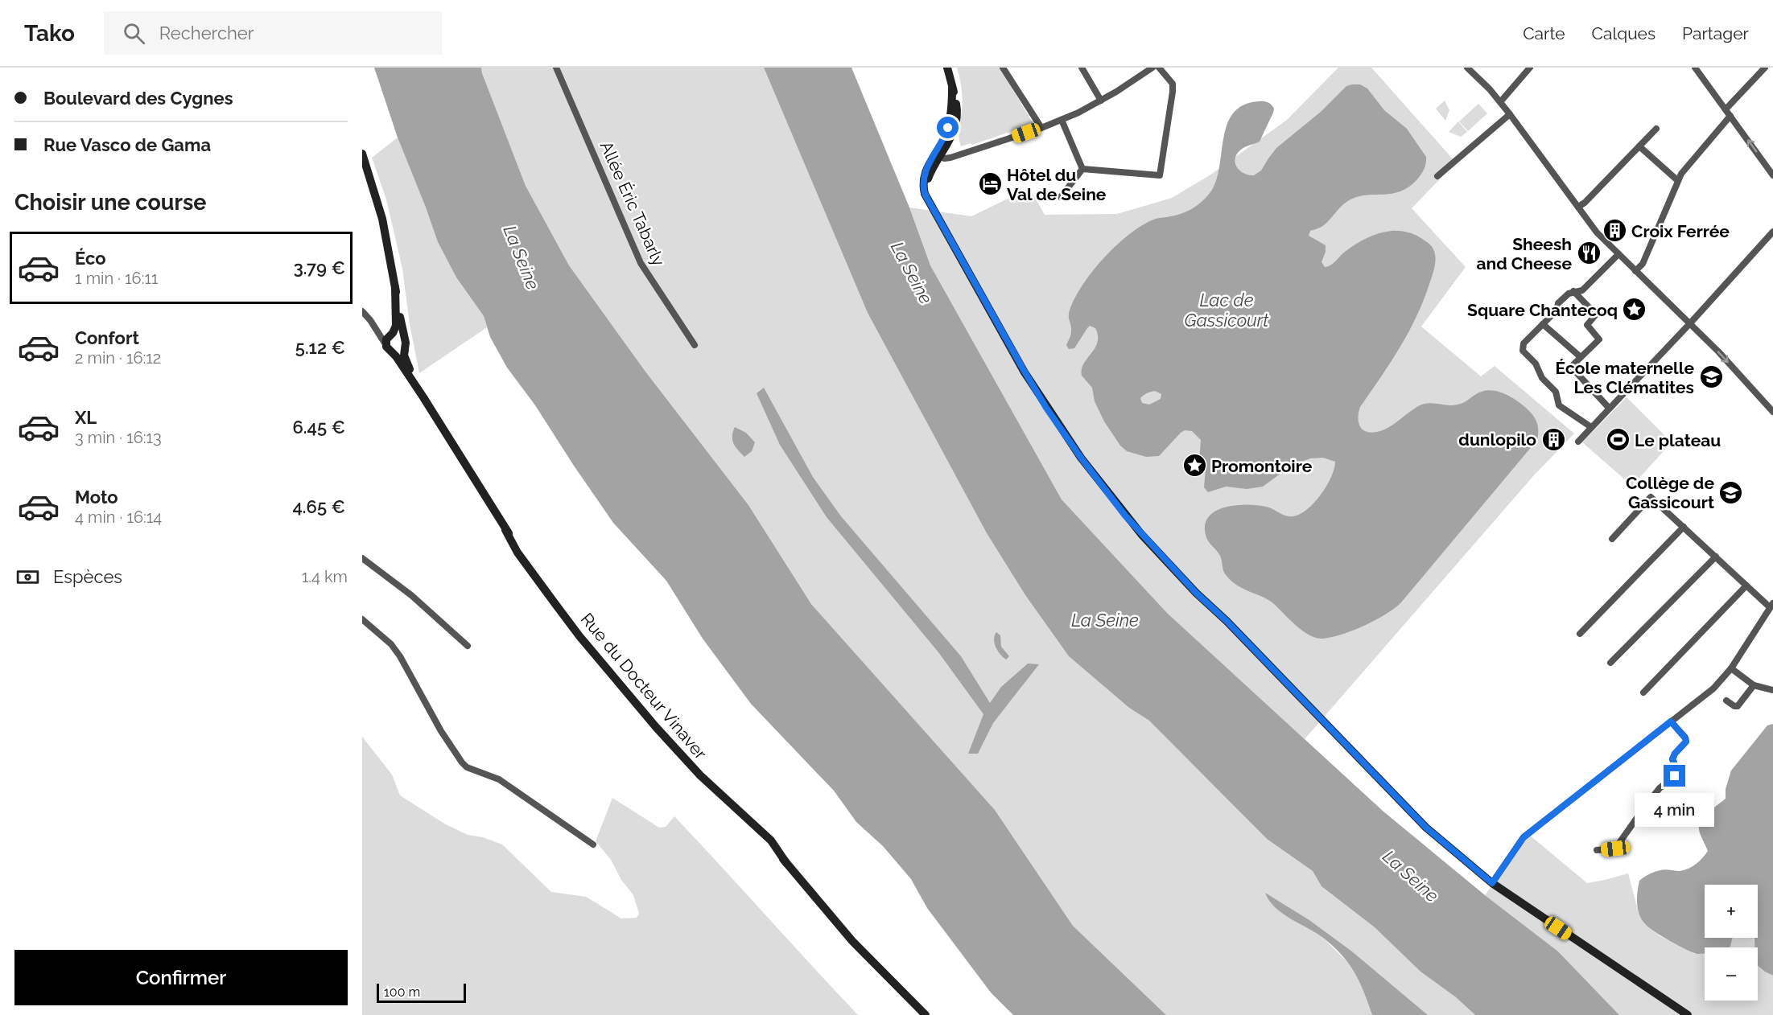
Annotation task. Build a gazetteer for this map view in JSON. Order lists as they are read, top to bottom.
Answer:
{
  "streets": {
    "main road": ["Rue du Docteur Vinaver"],
    "street": ["Allée Éric Tabarly"]
  },
  "water": ["La Seine", "Lac de Gassicourt"],
  "places": {
    "hotel": ["Hôtel du Val de Seine"],
    "building": ["Croix Ferrée", "dunlopilo"],
    "restaurant": ["Sheesh and Cheese"],
    "place": ["Square Chantecoq", "Promontoire"],
    "school or university": ["École maternelle Les Clématites", "Collège de Gassicourt"],
    "sports": ["Le plateau"]
  },
  "scale_bar": "100 m",
  "page": {
    "header": "Tako",
    "search": "Rechercher",
    "nav": ["Carte", "Calques", "Partager"],
    "banner": ["Boulevard des Cygnes", "Rue Vasco de Gama"],
    "heading": "Choisir une course",
    "list": [
      {
        "name": "Éco",
        "note": "1 min · 16:11",
        "value": "3.79 €"
      },
      {
        "name": "Confort",
        "note": "2 min · 16:12",
        "value": "5.12 €"
      },
      {
        "name": "XL",
        "note": "3 min · 16:13",
        "value": "6.45 €"
      },
      {
        "name": "Moto",
        "note": "4 min · 16:14",
        "value": "4.65 €"
      }
    ],
    "pay": ["Espèces", "1.4 km"],
    "bubble": "4 min",
    "map_buttons": ["+", "−"],
    "buttons": "Confirmer",
    "scale": "100 m"
  }
}
